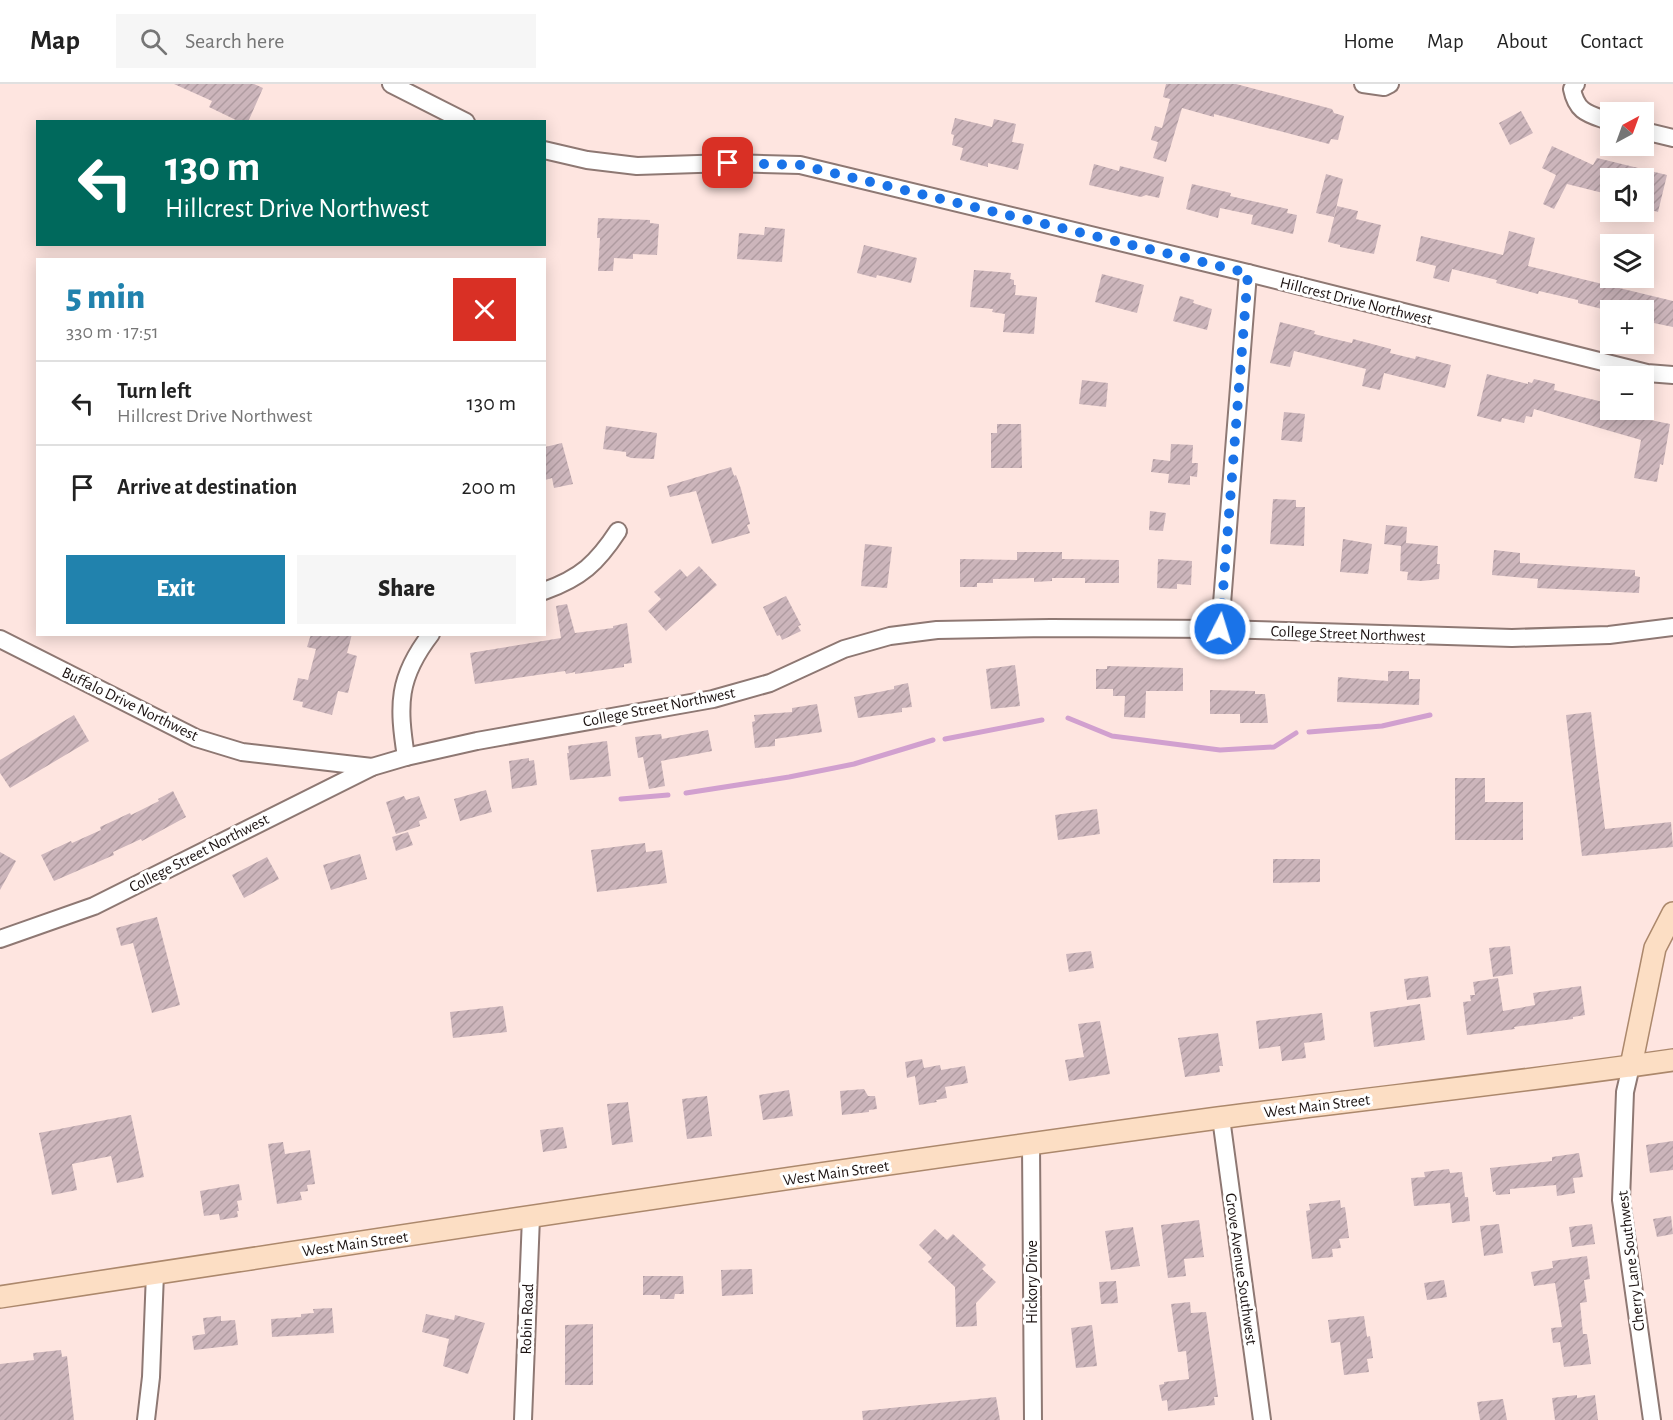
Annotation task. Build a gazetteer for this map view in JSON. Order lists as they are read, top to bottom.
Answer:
{
  "streets": {
    "main road": ["West Main Street"],
    "street": [
      "Hillcrest Drive Northwest",
      "College Street Northwest",
      "Buffalo Drive Northwest",
      "Cherry Lane Southwest",
      "Grove Avenue Southwest",
      "Hickory Drive",
      "Robin Road"
    ]
  },
  "crossings": [
    ["College Street Northwest", "Buffalo Drive Northwest"],
    ["West Main Street", "Cherry Lane Southwest"],
    ["West Main Street", "Grove Avenue Southwest"],
    ["West Main Street", "Hickory Drive"],
    ["West Main Street", "Robin Road"]
  ],
  "north": "top right",
  "page": {
    "header": "Map",
    "search": "Search here",
    "nav": [
      "Home",
      "Map",
      "About",
      "Contact"
    ],
    "map_buttons": ["+", "−"],
    "turn": ["130 m", "Hillcrest Drive Northwest"],
    "heading": ["5 min", "330 m · 17:51"],
    "list": [
      {
        "name": "Turn left",
        "note": "Hillcrest Drive Northwest",
        "value": "130 m"
      },
      {
        "name": "Arrive at destination",
        "value": "200 m"
      }
    ],
    "buttons": ["Exit", "Share"]
  }
}
